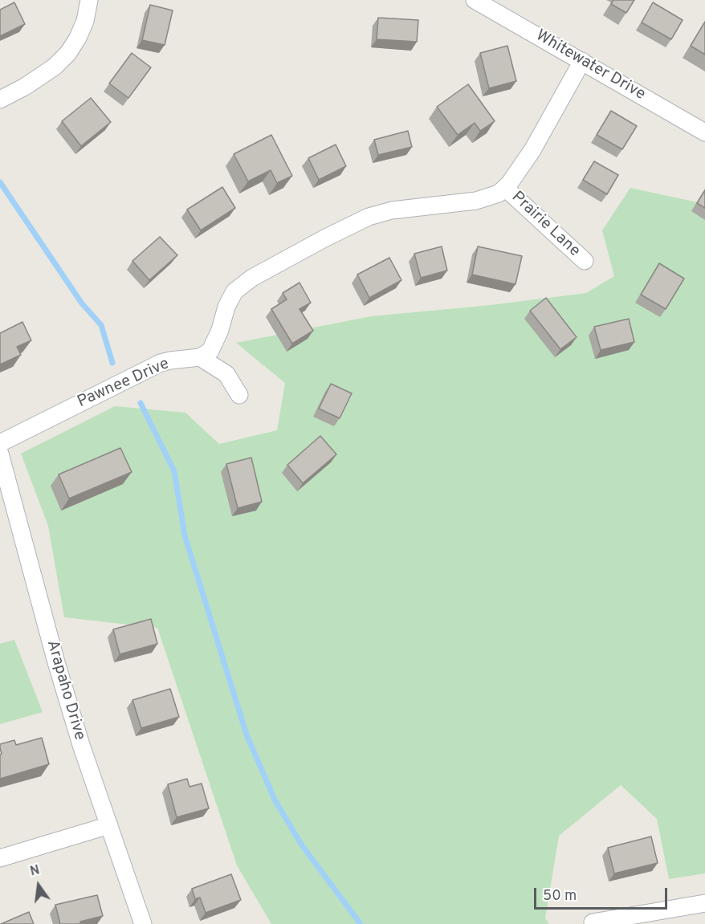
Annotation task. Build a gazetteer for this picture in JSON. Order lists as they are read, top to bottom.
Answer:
{
  "streets": {
    "street": [
      "Whitewater Drive",
      "Prairie Lane",
      "Pawnee Drive",
      "Arapaho Drive"
    ]
  },
  "scale_bar": "50 m",
  "north": "top"
}
